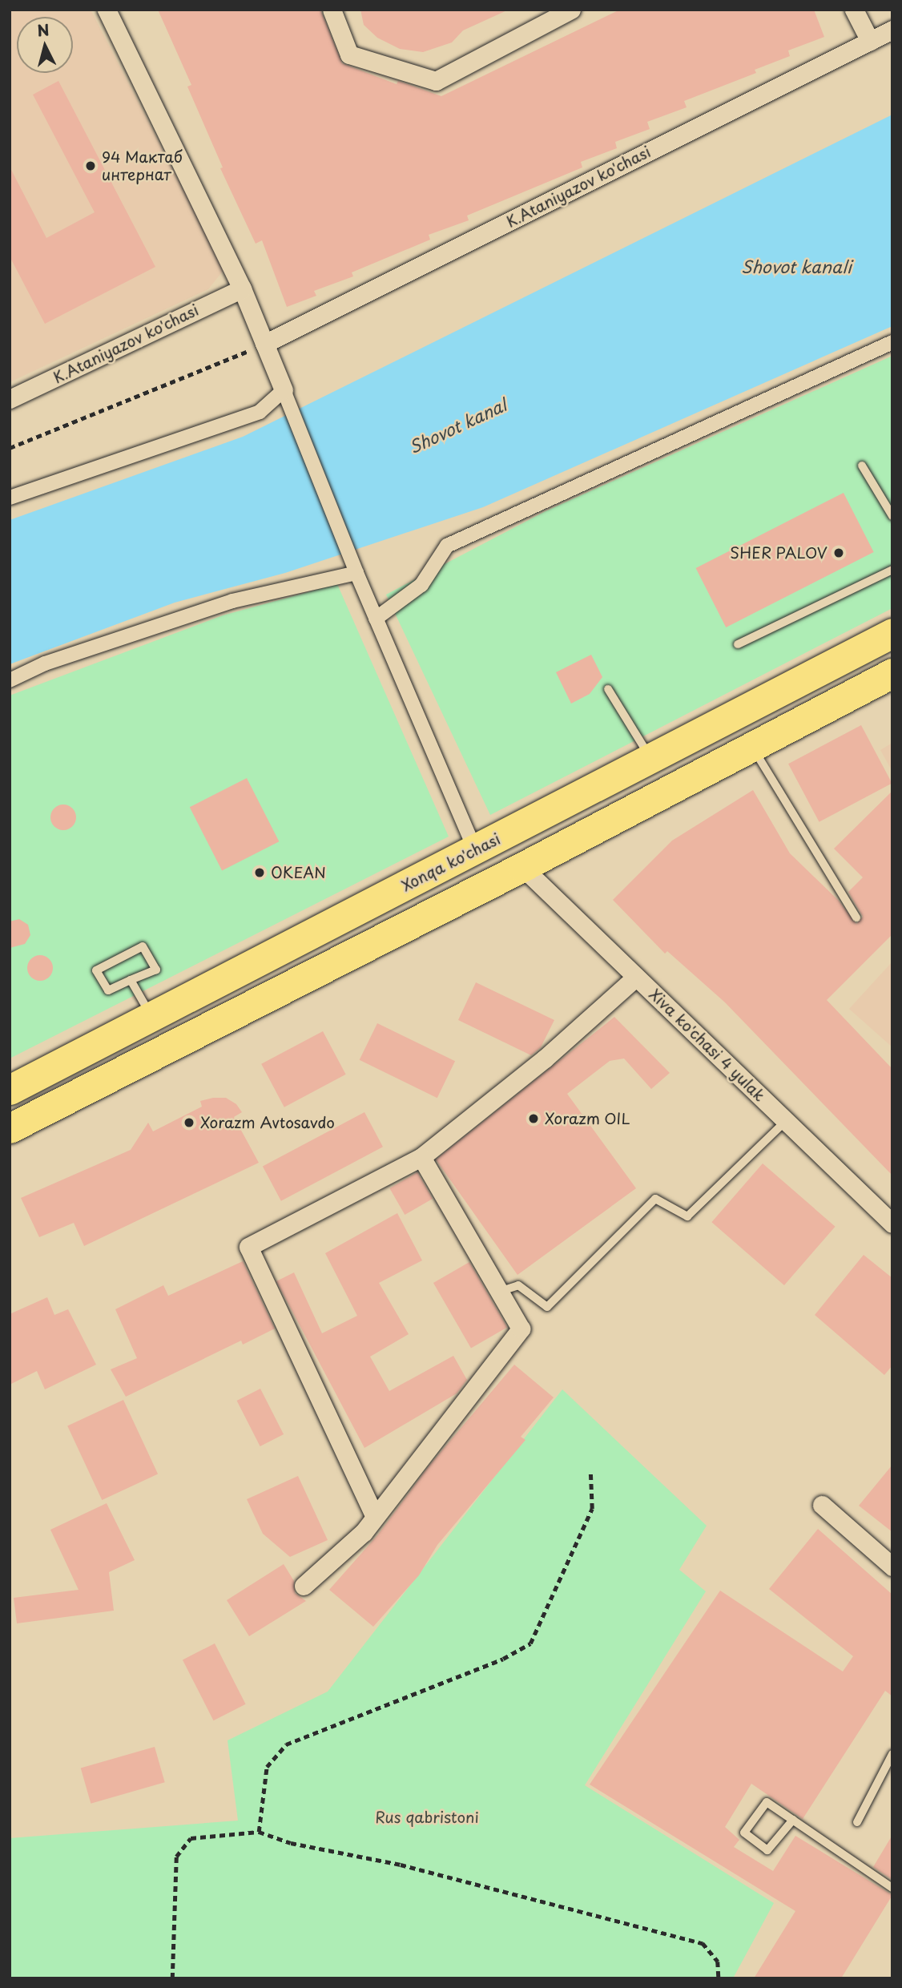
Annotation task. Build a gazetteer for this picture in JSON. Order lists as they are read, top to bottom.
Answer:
{
  "streets": {
    "main road": ["Xonqa ko'chasi"],
    "street": ["K.Ataniyazov ko'chasi", "Xiva ko'chasi 4 yulak"]
  },
  "water": ["Shovot kanali", "Shovot kanal"],
  "parks": ["Rus qabristoni"],
  "places": [
    "94 Мактаб интернат",
    "SHER PALOV",
    "OKEAN",
    "Xorazm OIL",
    "Xorazm Avtosavdo"
  ],
  "north": "top"
}
